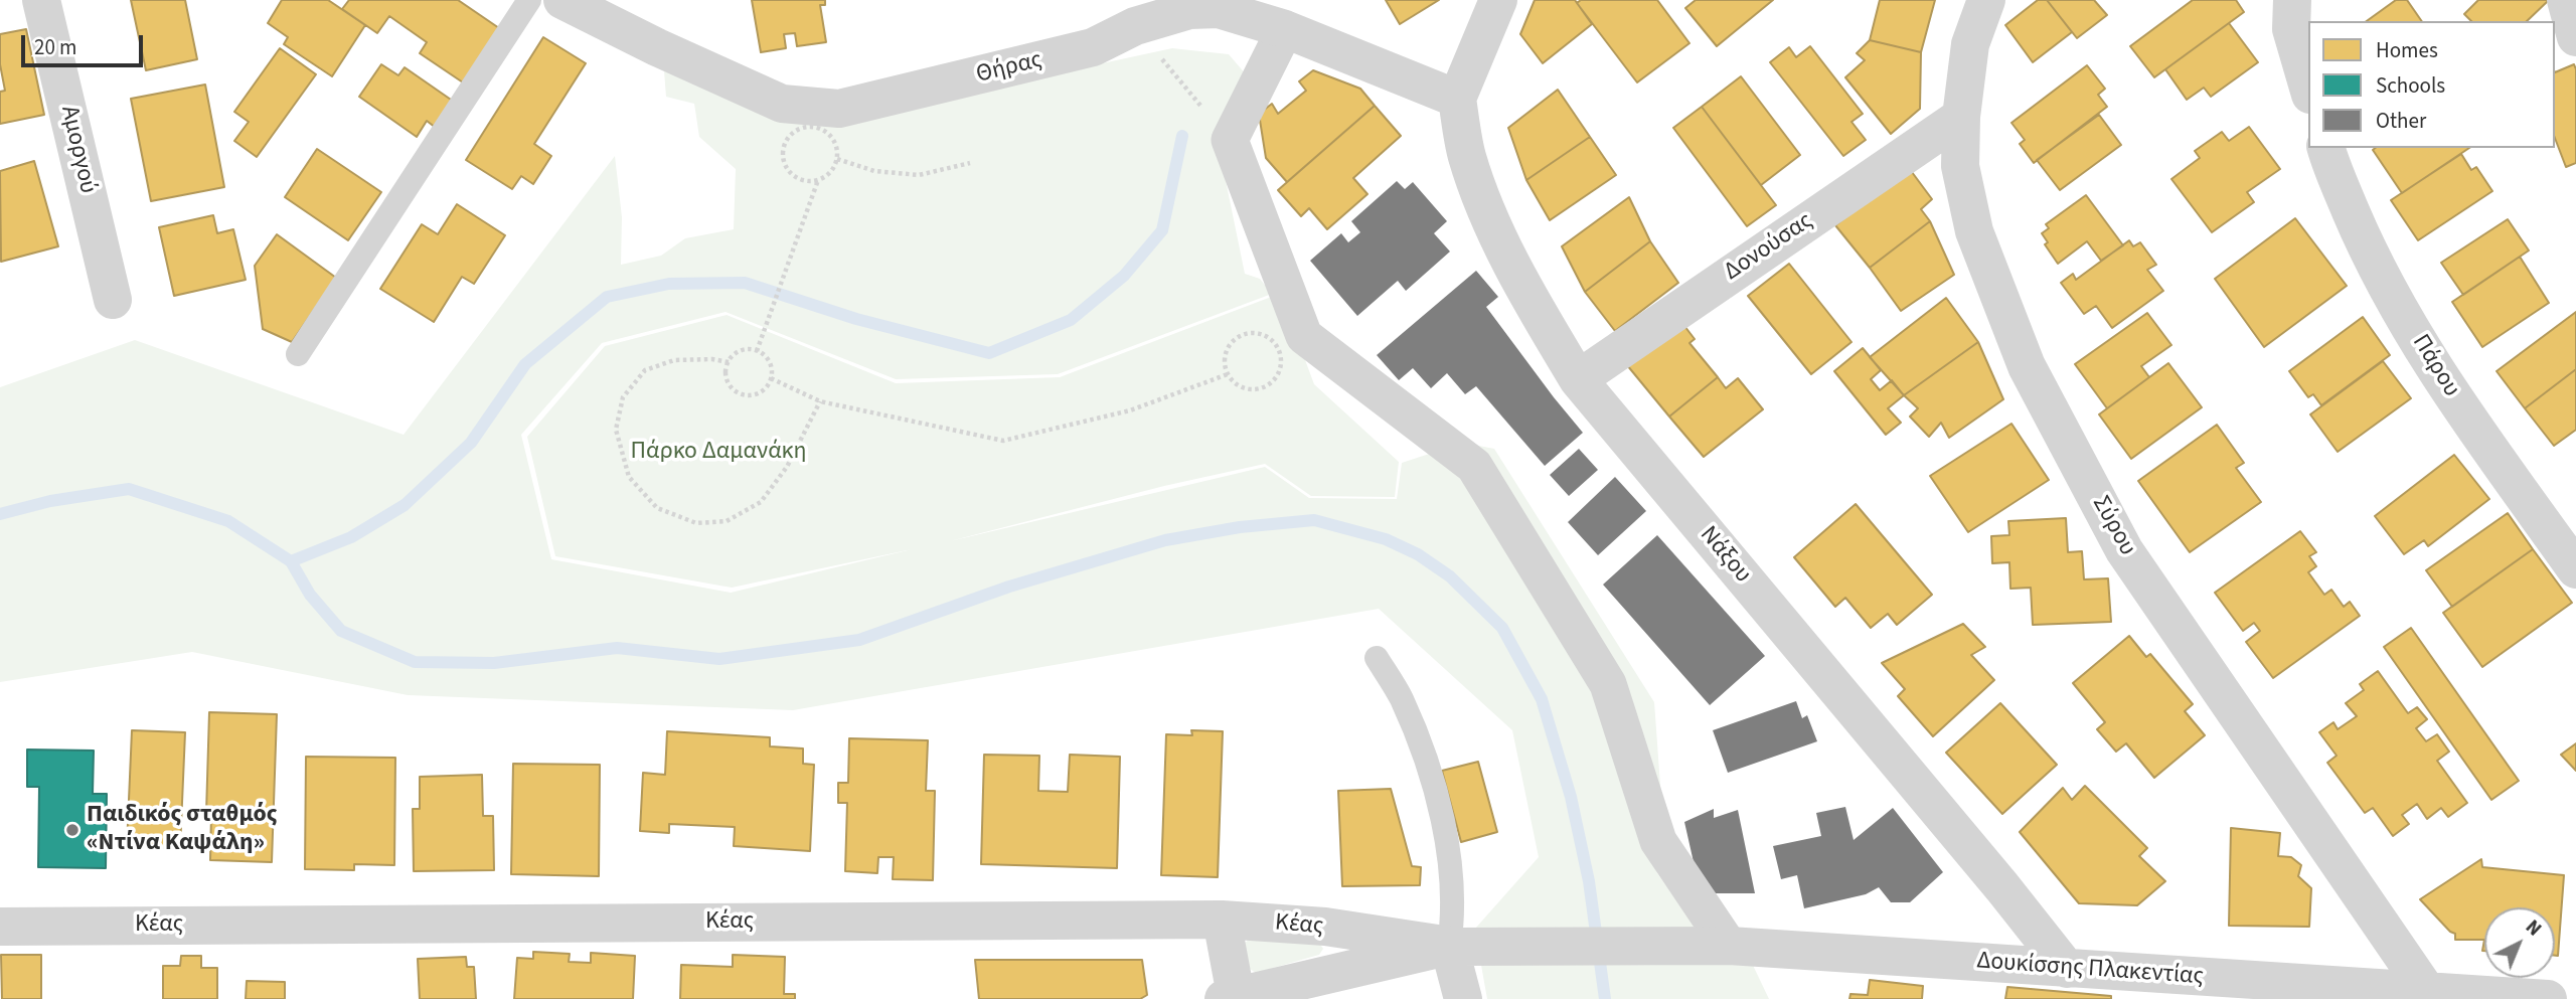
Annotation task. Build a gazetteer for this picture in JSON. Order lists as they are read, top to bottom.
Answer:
{
  "streets": {
    "street": [
      "Θήρας",
      "Αμοργού",
      "Δονούσας",
      "Πάρου",
      "Σύρου",
      "Νάξου",
      "Κέας",
      "Δουκίσσης Πλακεντίας"
    ]
  },
  "crossings": [
    ["Θήρας", "Νάξου"],
    ["Δονούσας", "Σύρου"],
    ["Δονούσας", "Νάξου"],
    ["Σύρου", "Δουκίσσης Πλακεντίας"],
    ["Νάξου", "Δουκίσσης Πλακεντίας"],
    ["Κέας", "Δουκίσσης Πλακεντίας"]
  ],
  "parks": ["Πάρκο Δαμανάκη"],
  "places": ["Παιδικός σταθμός «Ντίνα Καψάλη»"],
  "legend": ["Homes", "Schools", "Other"],
  "scale_bar": "20 m",
  "north": "top right"
}
